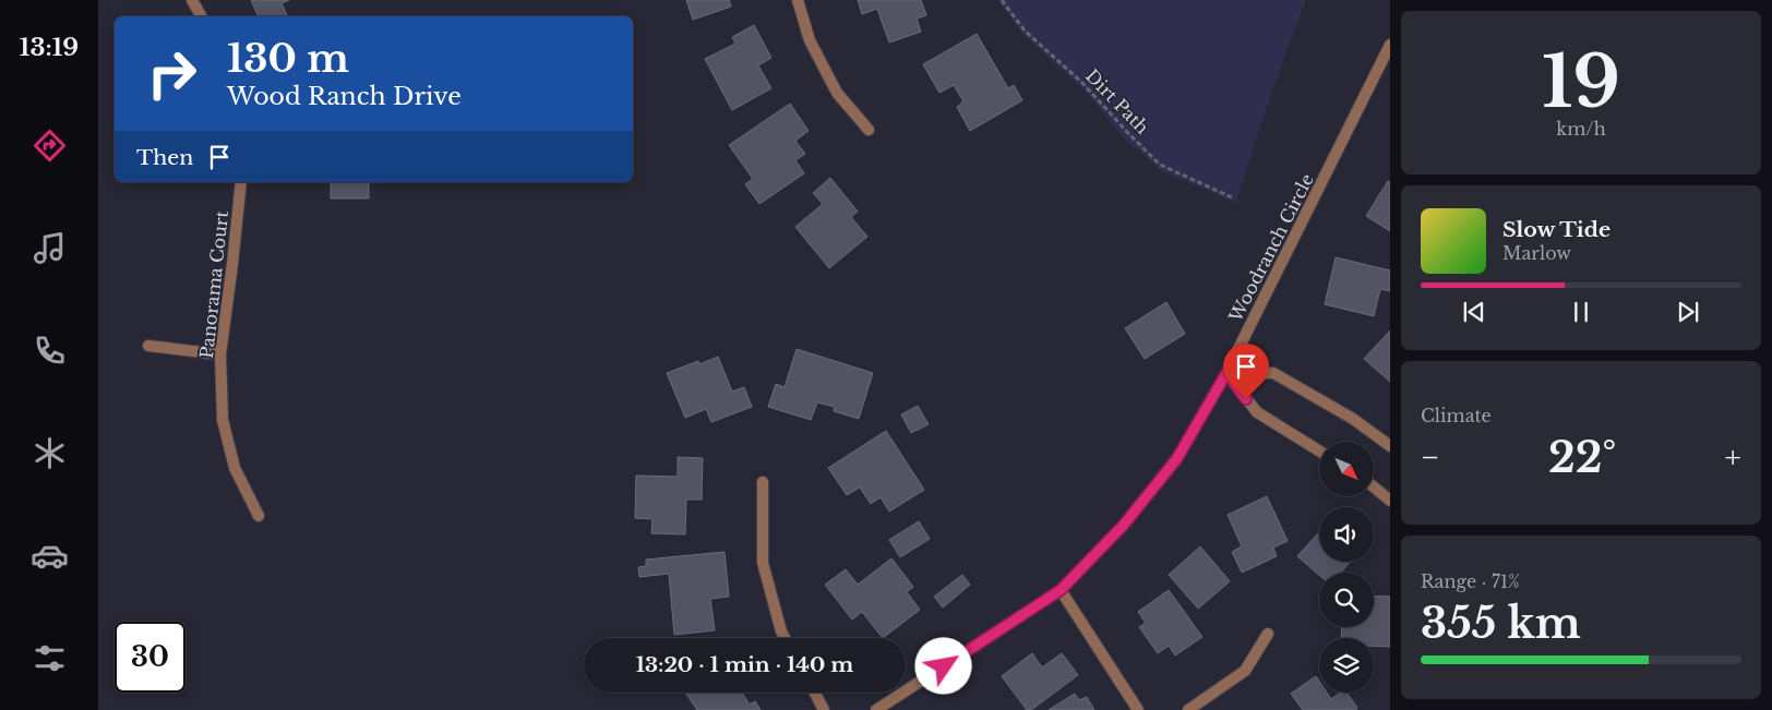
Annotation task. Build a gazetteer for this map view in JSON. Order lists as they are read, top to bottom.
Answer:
{
  "streets": {
    "street": ["Woodranch Circle", "Panorama Court"],
    "path": ["Dirt Path"]
  },
  "north": "bottom right",
  "page": {
    "tabs": "13:19",
    "tile": [
      ["19", "km/h"],
      "Climate",
      ["Range · 71%", "355 km"]
    ],
    "turn": ["130 m", "Wood Ranch Drive"],
    "then": "Then",
    "song": ["Slow Tide", "Marlow"],
    "heat": ["−", "22°", "+"],
    "limit": "30",
    "trip": "13:20 · 1 min · 140 m"
  }
}
